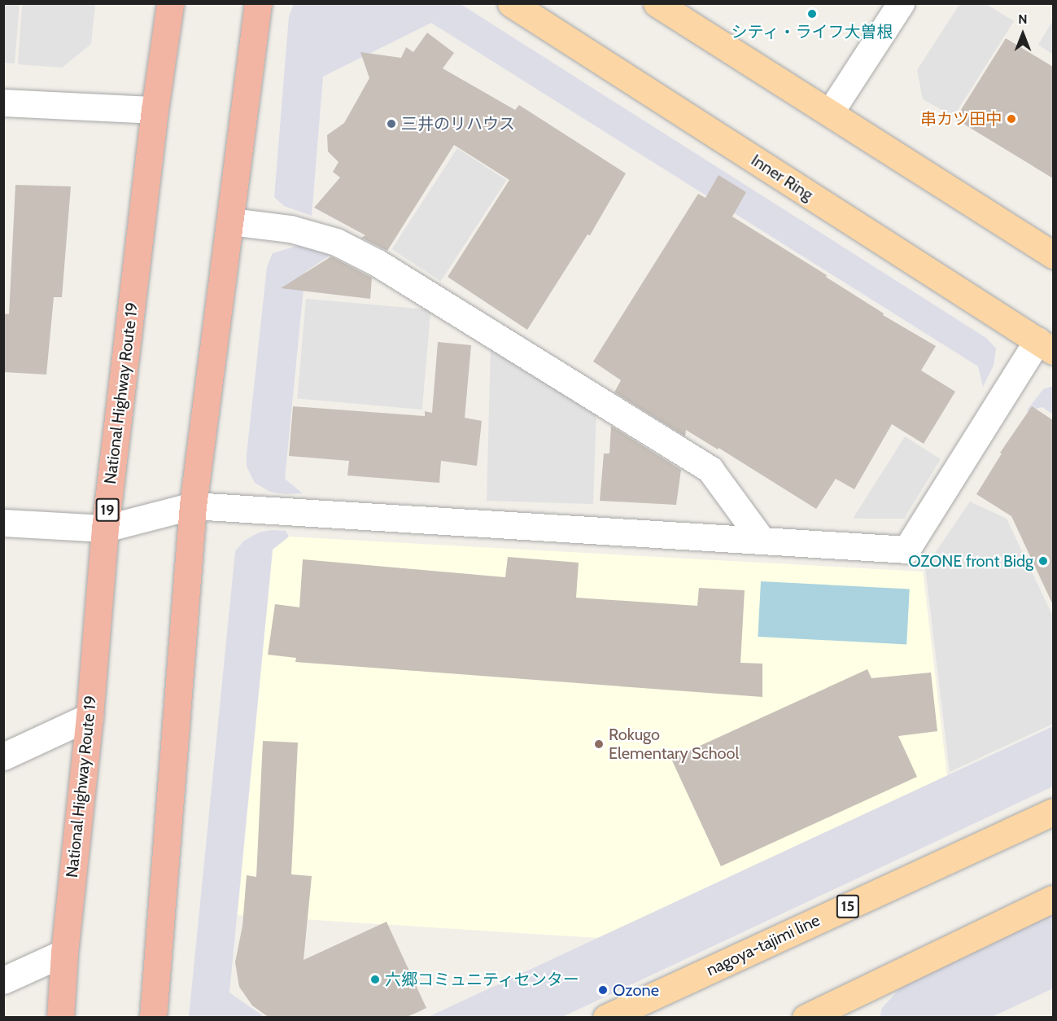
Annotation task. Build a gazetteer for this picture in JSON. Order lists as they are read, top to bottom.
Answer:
{
  "streets": {
    "highway": ["National Highway Route 19", "19"],
    "main road": ["Inner Ring", "15", "nagoya-tajimi line"]
  },
  "places": [
    "シティ・ライフ大曽根",
    "串カツ田中",
    "三井のリハウス",
    "OZONE front Bidg",
    "Rokugo Elementary School",
    "六郷コミュニティセンター",
    "Ozone"
  ],
  "north": "top"
}
